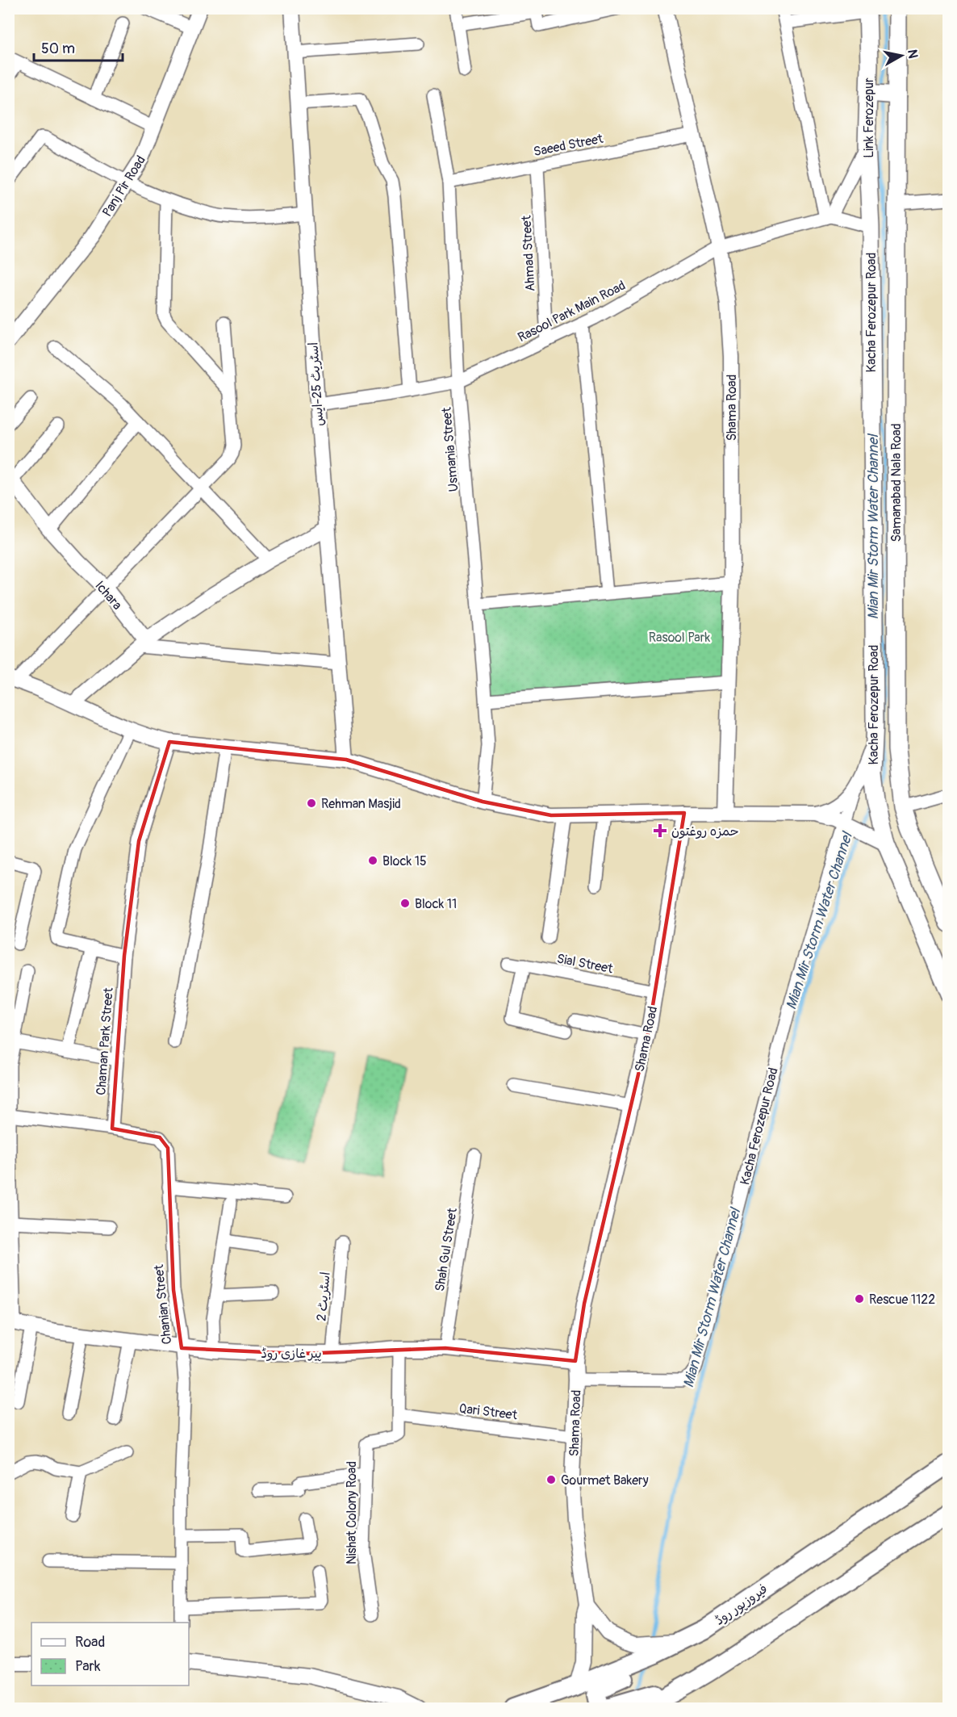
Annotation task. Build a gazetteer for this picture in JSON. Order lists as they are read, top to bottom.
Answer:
{
  "streets": {
    "main road": [
      "Link Ferozepur",
      "Kacha Ferozepur Road",
      "Samanabad Nala Road",
      "فیروزپور روڈ"
    ],
    "street": [
      "Saeed Street",
      "Panj Pir Road",
      "Ahmad Street",
      "Rasool Park Main Road",
      "اسٹریٹ 25-ایس",
      "Shama Road",
      "Usmania Street",
      "Ichara",
      "Sial Street",
      "Chaman Park Street",
      "Shah Gul Street",
      "اسٹریٹ 2",
      "Chanian Street",
      "پیر غازی روڈ",
      "Qari Street",
      "Nishat Colony Road"
    ]
  },
  "crossings": [
    ["Link Ferozepur", "Kacha Ferozepur Road"],
    ["Saeed Street", "Ahmad Street"],
    ["Saeed Street", "Shama Road"],
    ["Saeed Street", "Usmania Street"],
    ["Ahmad Street", "Rasool Park Main Road"],
    ["Rasool Park Main Road", "اسٹریٹ 25-ایس"],
    ["Rasool Park Main Road", "Shama Road"],
    ["Rasool Park Main Road", "Usmania Street"],
    ["Kacha Ferozepur Road", "Shama Road"],
    ["Shama Road", "Sial Street"],
    ["Shama Road", "پیر غازی روڈ"],
    ["Shama Road", "Qari Street"],
    ["Shama Road", "فیروزپور روڈ"],
    ["Chaman Park Street", "Chanian Street"],
    ["Shah Gul Street", "پیر غازی روڈ"],
    ["اسٹریٹ 2", "پیر غازی روڈ"],
    ["Chanian Street", "پیر غازی روڈ"],
    ["پیر غازی روڈ", "Nishat Colony Road"],
    ["Qari Street", "Nishat Colony Road"]
  ],
  "water": ["Mian Mir Storm Water Channel"],
  "parks": ["Rasool Park"],
  "places": {
    "other": [
      "Rehman Masjid",
      "Block 15",
      "Block 11",
      "Rescue 1122",
      "Gourmet Bakery"
    ],
    "health": ["حمزه روغتون"]
  },
  "legend": ["Road", "Park"],
  "scale_bar": "50 m",
  "north": "right"
}
